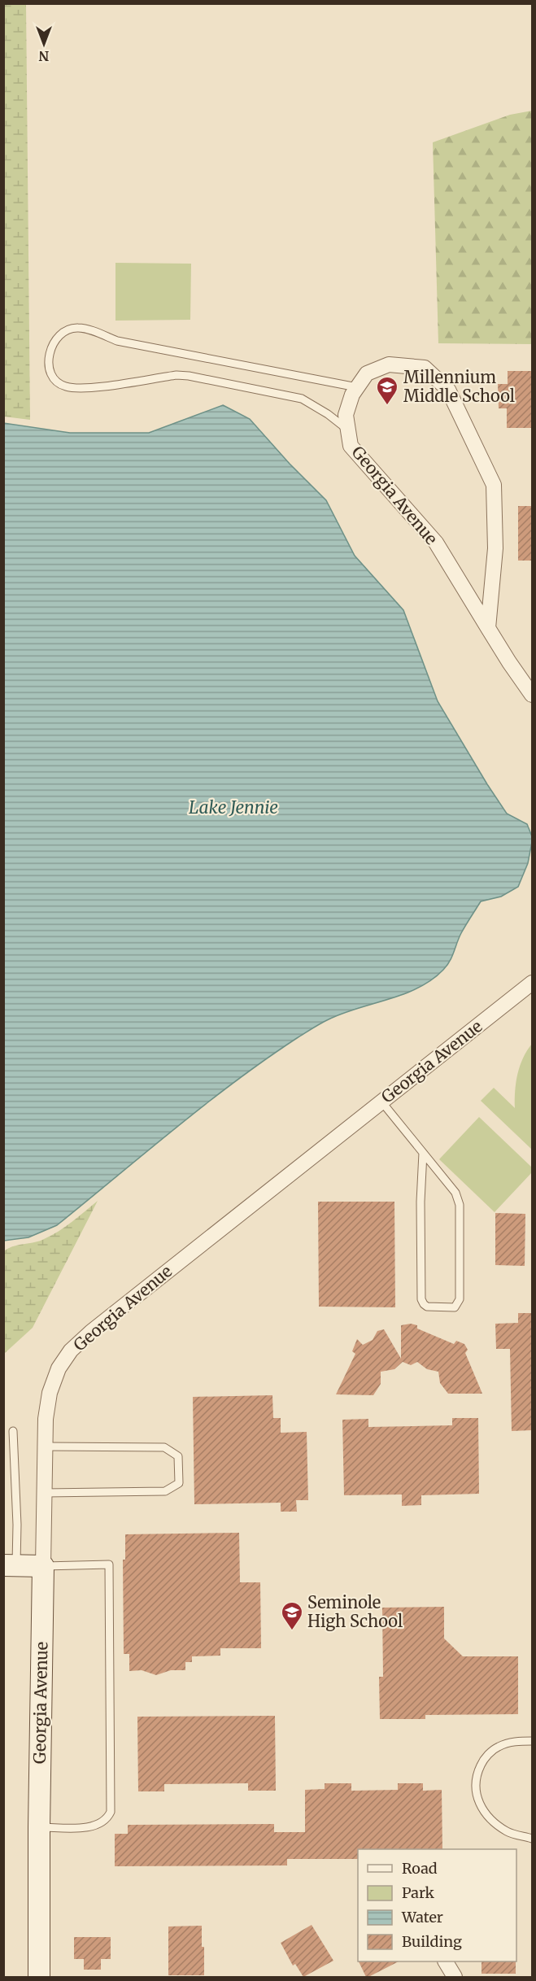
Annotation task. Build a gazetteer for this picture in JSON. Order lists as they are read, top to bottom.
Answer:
{
  "streets": {
    "street": ["Georgia Avenue"]
  },
  "water": ["Lake Jennie"],
  "places": {
    "school or university": ["Millennium Middle School", "Seminole High School"]
  },
  "legend": [
    "Road",
    "Park",
    "Water",
    "Building"
  ],
  "north": "bottom"
}
